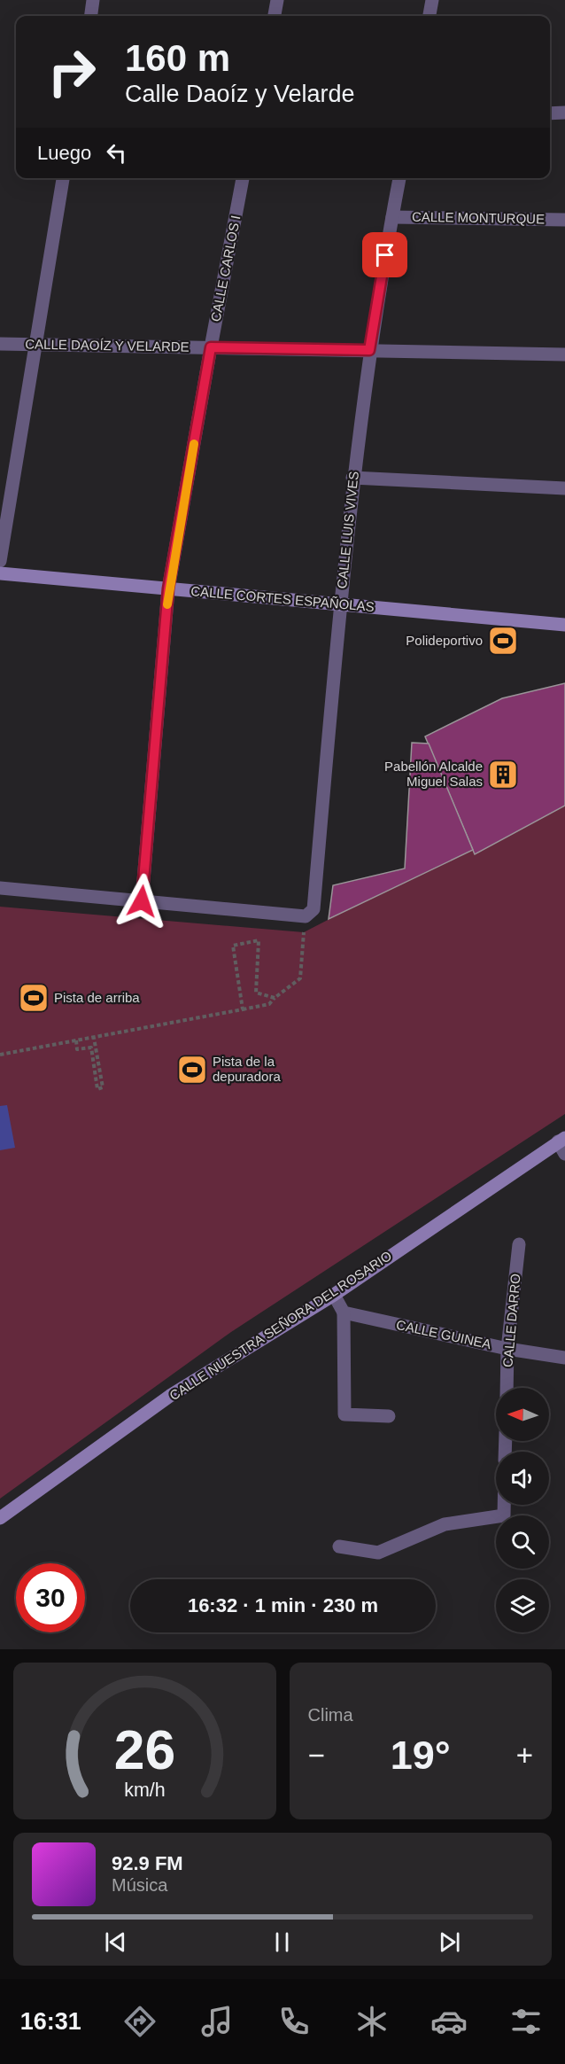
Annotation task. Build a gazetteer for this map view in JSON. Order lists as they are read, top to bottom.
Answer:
{
  "streets": {
    "street": [
      "CALLE MONTURQUE",
      "CALLE CARLOS I",
      "CALLE DAOÍZ Y VELARDE",
      "CALLE LUIS VIVES",
      "CALLE CORTES ESPAÑOLAS",
      "CALLE DARRO",
      "CALLE NUESTRA SEÑORA DEL ROSARIO",
      "CALLE GUINEA"
    ]
  },
  "crossings": [
    ["CALLE MONTURQUE", "CALLE LUIS VIVES"],
    ["CALLE CARLOS I", "CALLE DAOÍZ Y VELARDE"],
    ["CALLE CARLOS I", "CALLE LUIS VIVES"],
    ["CALLE CARLOS I", "CALLE CORTES ESPAÑOLAS"],
    ["CALLE DAOÍZ Y VELARDE", "CALLE LUIS VIVES"],
    ["CALLE LUIS VIVES", "CALLE CORTES ESPAÑOLAS"],
    ["CALLE DARRO", "CALLE GUINEA"]
  ],
  "places": {
    "sports": ["Polideportivo", "Pista de arriba", "Pista de la depuradora"],
    "building": ["Pabellón Alcalde Miguel Salas"]
  },
  "north": "left",
  "page": {
    "turn": ["160 m", "Calle Daoíz y Velarde"],
    "then": "Luego",
    "limit": "30",
    "trip": "16:32 · 1 min · 230 m",
    "tile": "Clima",
    "heat": ["−", "19°", "+"],
    "song": ["92.9 FM", "Música"],
    "tabs": "16:31",
    "gauge": ["26", "km/h"]
  }
}
